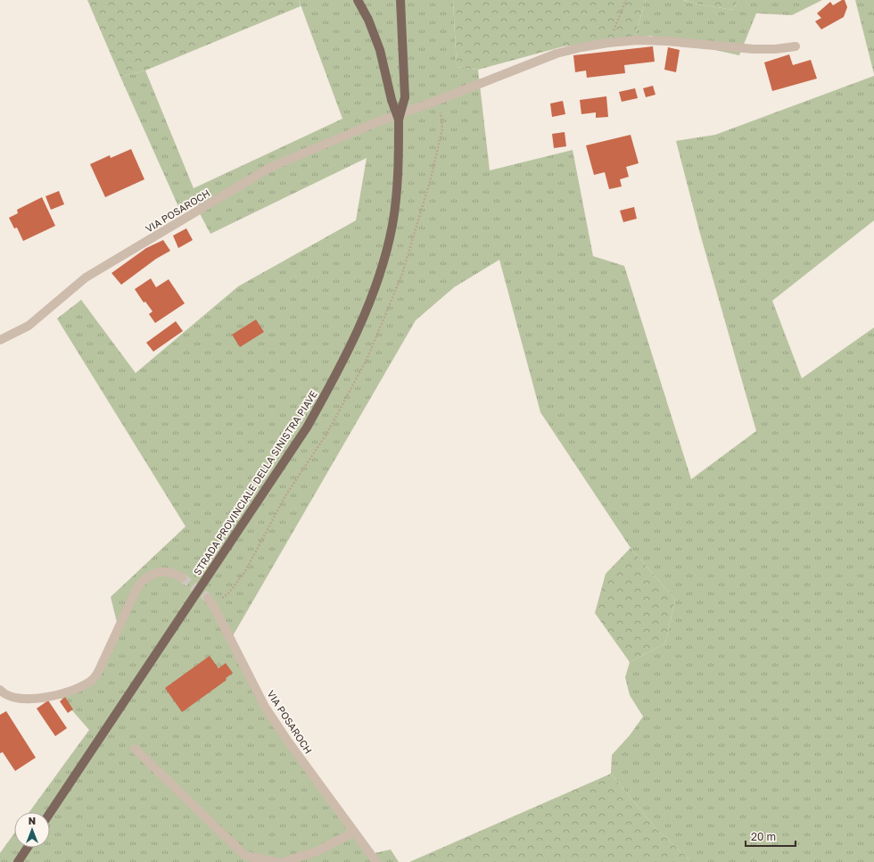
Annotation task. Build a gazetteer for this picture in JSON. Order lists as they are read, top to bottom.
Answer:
{
  "streets": {
    "main road": ["STRADA PROVINCIALE DELLA SINISTRA PIAVE"],
    "street": ["VIA POSAROCH"]
  },
  "scale_bar": "20 m",
  "north": "top"
}
